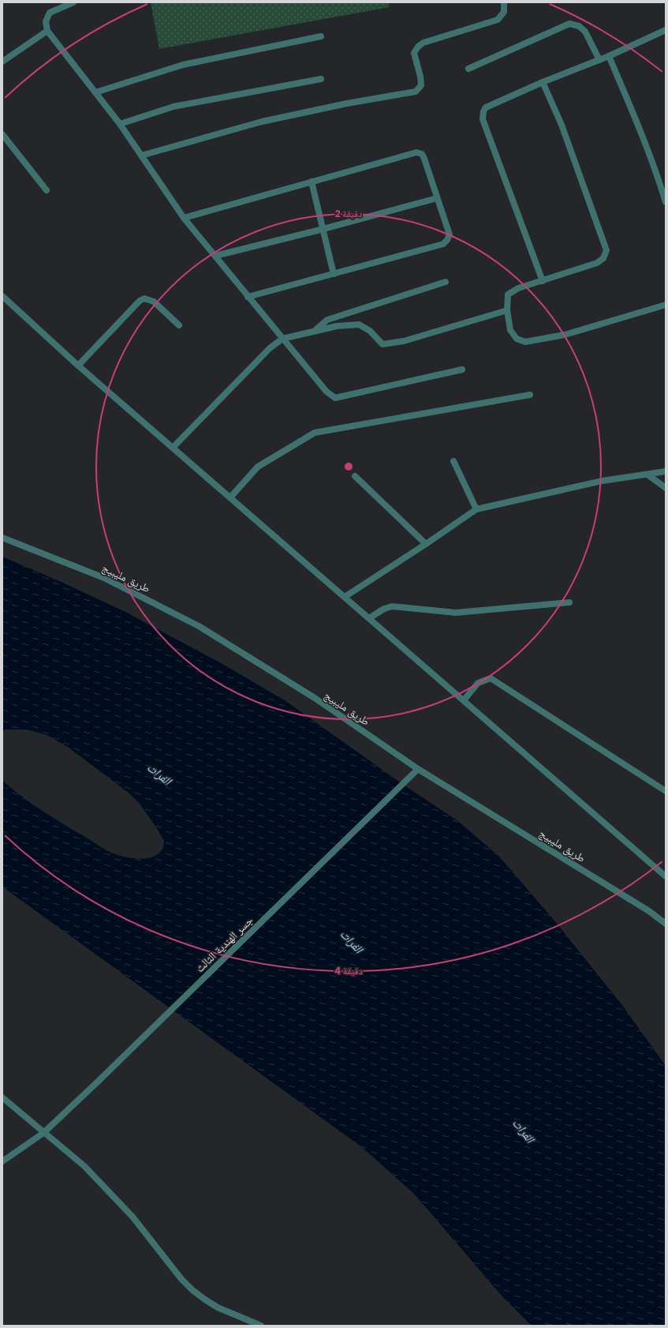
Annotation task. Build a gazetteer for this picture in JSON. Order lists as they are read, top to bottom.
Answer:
{
  "streets": {
    "street": ["طريق مليبيج", "جسر الهندية الثالث"]
  },
  "crossings": [
    ["طريق مليبيج", "جسر الهندية الثالث"]
  ],
  "water": ["الفرات"],
  "rings": ["2 دقيقة", "4 دقيقة"]
}
